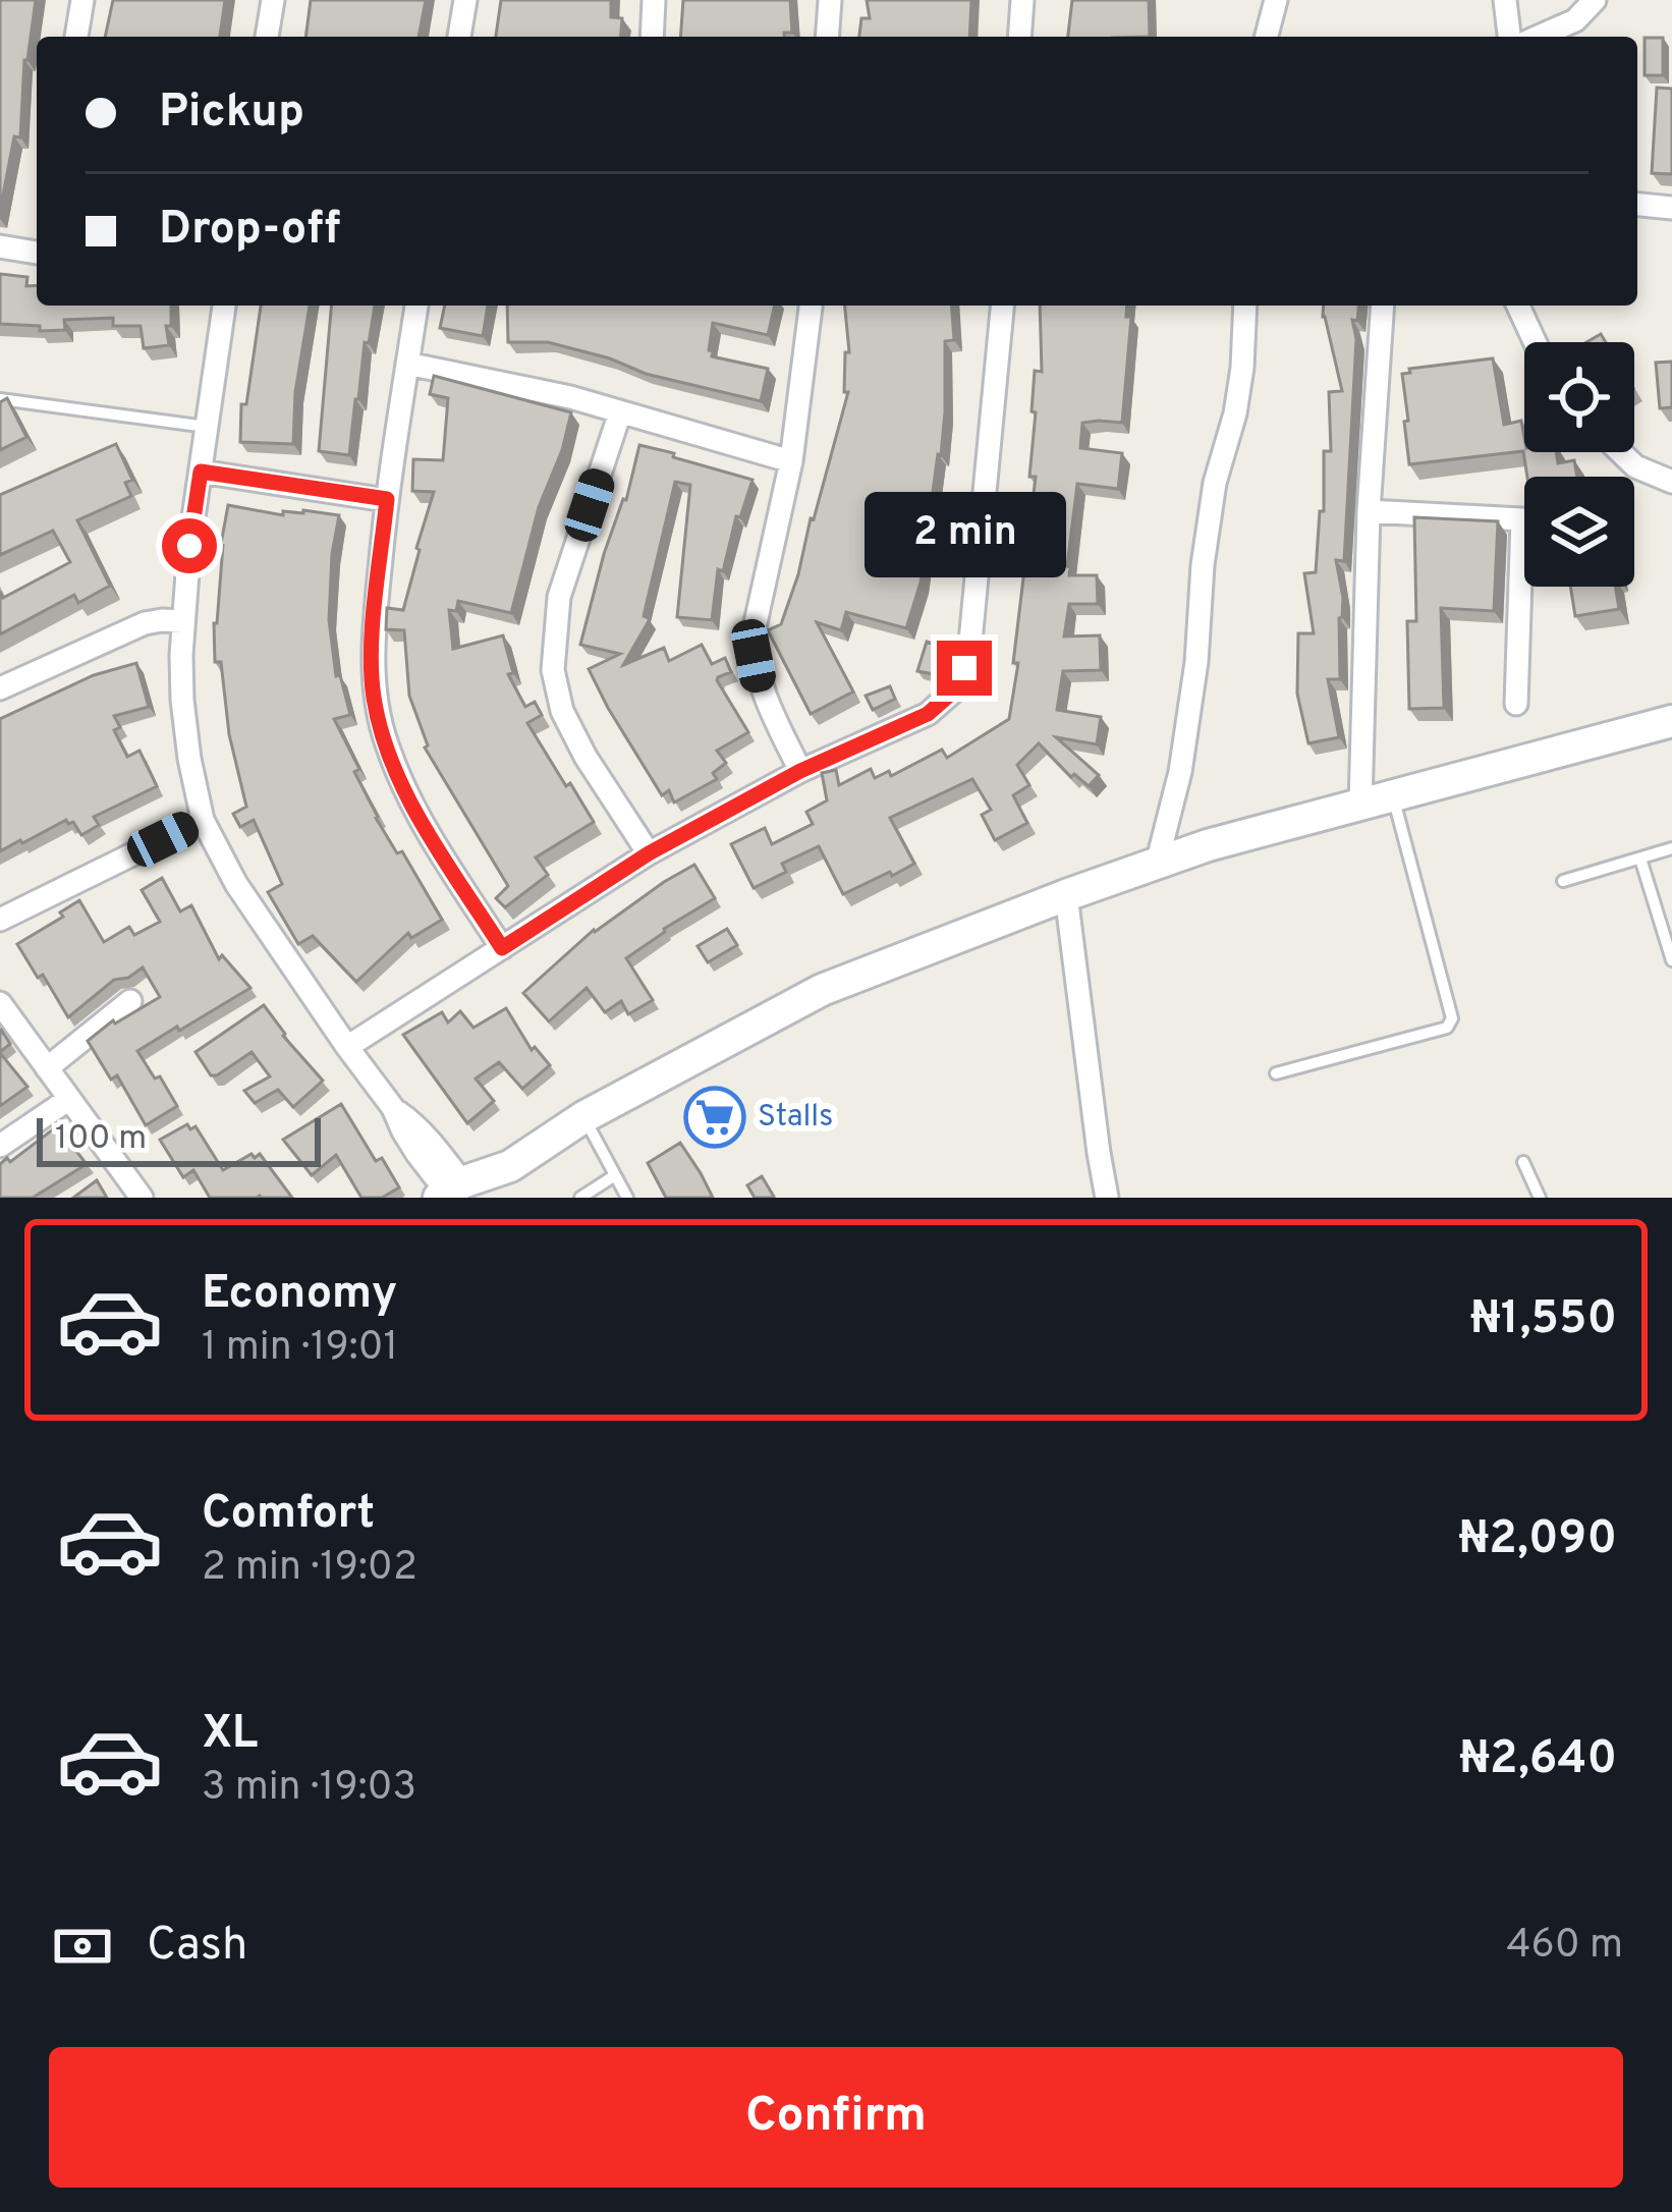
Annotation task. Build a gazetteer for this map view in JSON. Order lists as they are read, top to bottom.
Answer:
{
  "places": {
    "supermarket": ["Stalls"]
  },
  "scale_bar": "100 m",
  "page": {
    "banner": ["Pickup", "Drop-off"],
    "bubble": "2 min",
    "scale": "100 m",
    "list": [
      {
        "name": "Economy",
        "note": "1 min · 19:01",
        "value": "₦1,550"
      },
      {
        "name": "Comfort",
        "note": "2 min · 19:02",
        "value": "₦2,090"
      },
      {
        "name": "XL",
        "note": "3 min · 19:03",
        "value": "₦2,640"
      }
    ],
    "pay": ["Cash", "460 m"],
    "buttons": "Confirm"
  }
}
